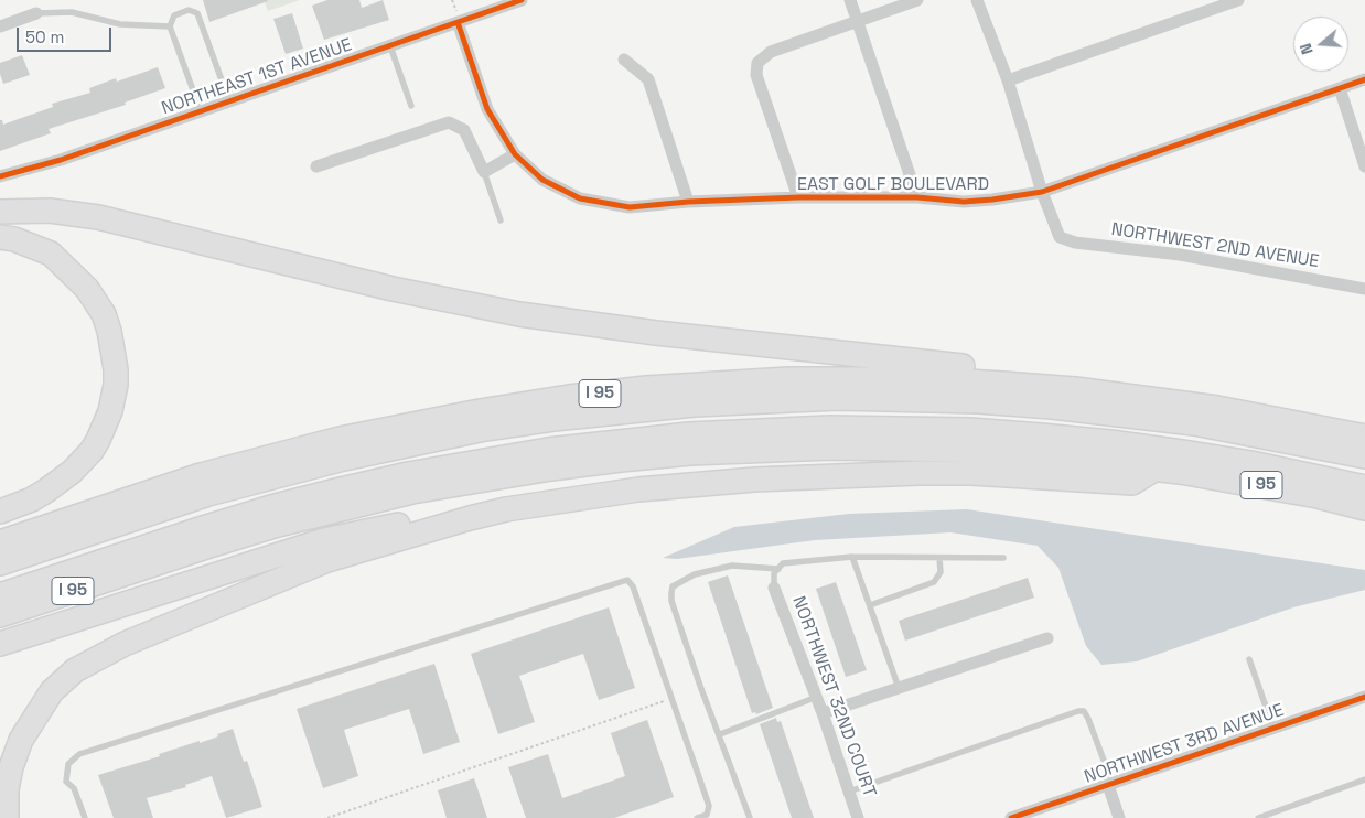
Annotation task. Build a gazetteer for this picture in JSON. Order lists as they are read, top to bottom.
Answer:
{
  "streets": {
    "highway": ["I 95"],
    "street": [
      "NORTHEAST 1ST AVENUE",
      "EAST GOLF BOULEVARD",
      "NORTHWEST 2ND AVENUE",
      "NORTHWEST 32ND COURT",
      "NORTHWEST 3RD AVENUE"
    ]
  },
  "crossings": [
    ["NORTHEAST 1ST AVENUE", "EAST GOLF BOULEVARD"],
    ["EAST GOLF BOULEVARD", "NORTHWEST 2ND AVENUE"]
  ],
  "scale_bar": "50 m",
  "north": "left"
}
